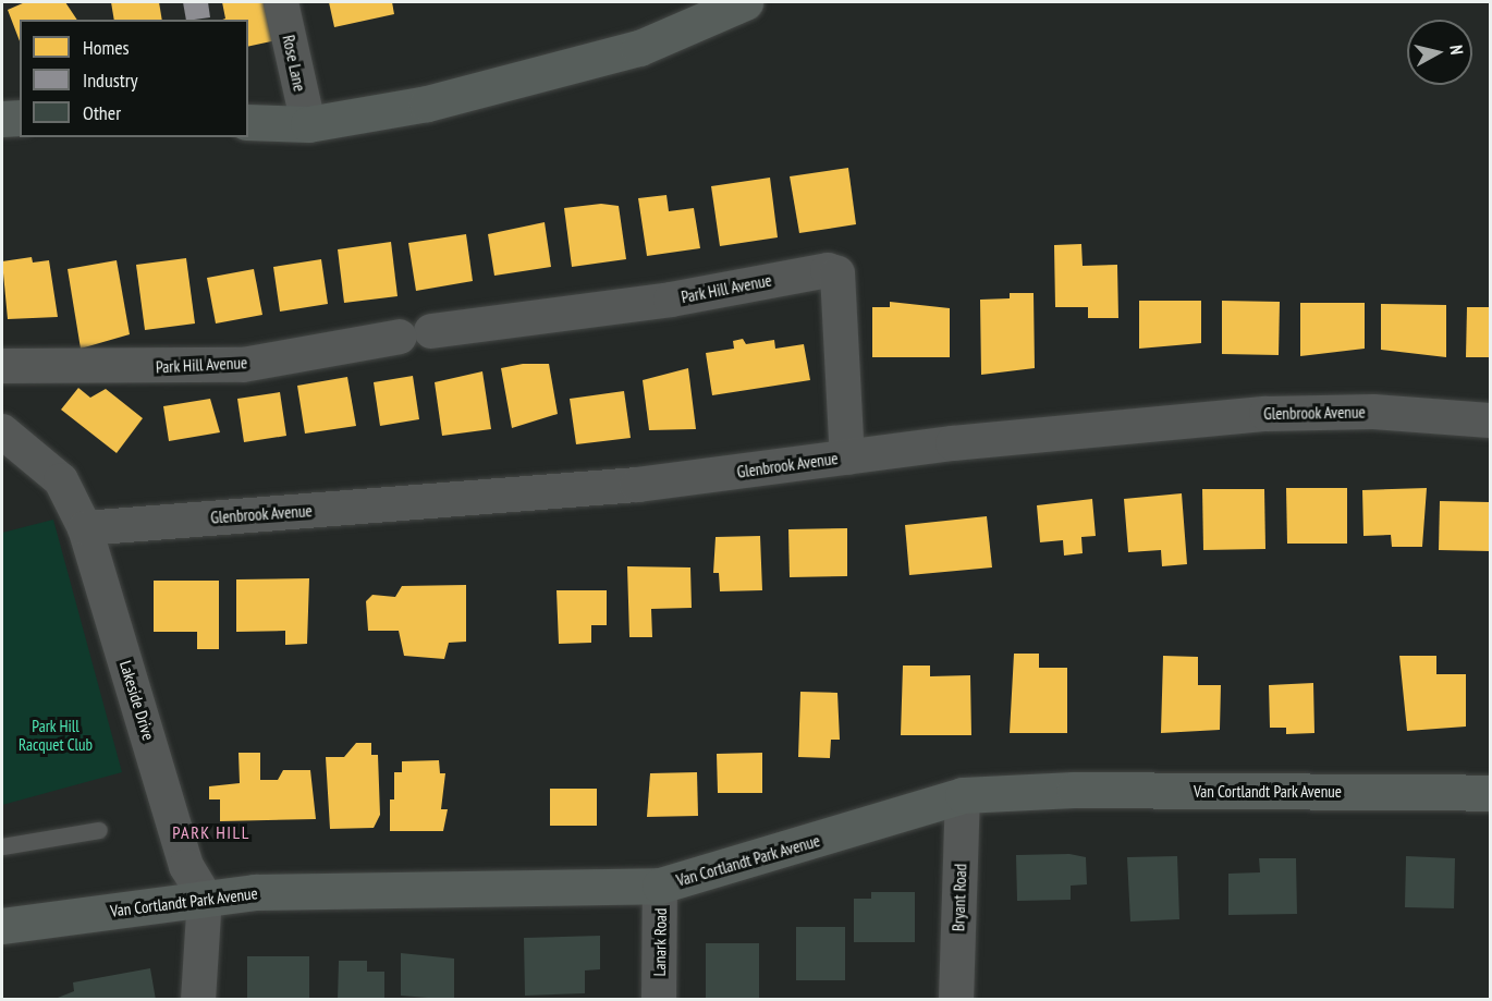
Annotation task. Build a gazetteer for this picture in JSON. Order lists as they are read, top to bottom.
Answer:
{
  "streets": {
    "street": [
      "Rose Lane",
      "Park Hill Avenue",
      "Glenbrook Avenue",
      "Lakeside Drive",
      "Van Cortlandt Park Avenue",
      "Bryant Road",
      "Lanark Road"
    ]
  },
  "crossings": [
    ["Park Hill Avenue", "Glenbrook Avenue"],
    ["Glenbrook Avenue", "Lakeside Drive"],
    ["Lakeside Drive", "Van Cortlandt Park Avenue"],
    ["Van Cortlandt Park Avenue", "Bryant Road"],
    ["Van Cortlandt Park Avenue", "Lanark Road"]
  ],
  "districts": ["PARK HILL"],
  "parks": ["Park Hill Racquet Club"],
  "legend": ["Homes", "Industry", "Other"],
  "north": "right"
}
